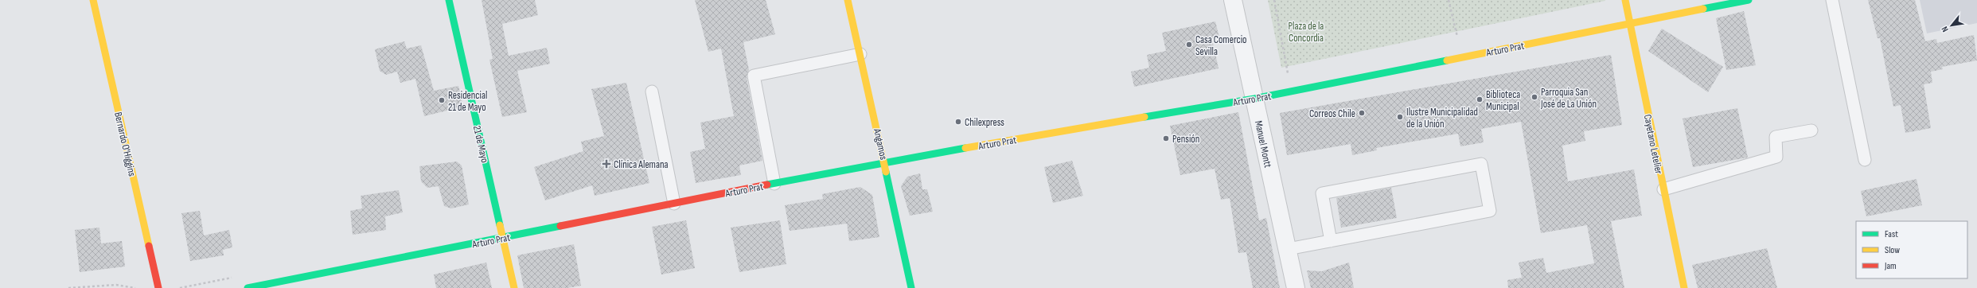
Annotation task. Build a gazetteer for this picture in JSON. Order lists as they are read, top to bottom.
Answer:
{
  "streets": {
    "main road": [
      "Arturo Prat",
      "Bernardo O'Higgins",
      "21 de Mayo",
      "Angamos",
      "Cayetano Letelier"
    ],
    "street": ["Manuel Montt"]
  },
  "crossings": [
    ["Arturo Prat", "21 de Mayo"],
    ["Arturo Prat", "Angamos"],
    ["Arturo Prat", "Manuel Montt"],
    ["Arturo Prat", "Cayetano Letelier"]
  ],
  "parks": ["Plaza de la Concordia"],
  "places": {
    "other": [
      "Casa Comercio Sevilla",
      "Parroquia San José de La Unión",
      "Biblioteca Municipal",
      "Residencial 21 de Mayo",
      "Correos Chile",
      "Ilustre Municipalidad de la Unión",
      "Chilexpress",
      "Pensión"
    ],
    "health": ["Clínica Alemana"]
  },
  "legend": ["Fast", "Slow", "Jam"],
  "north": "bottom left"
}
